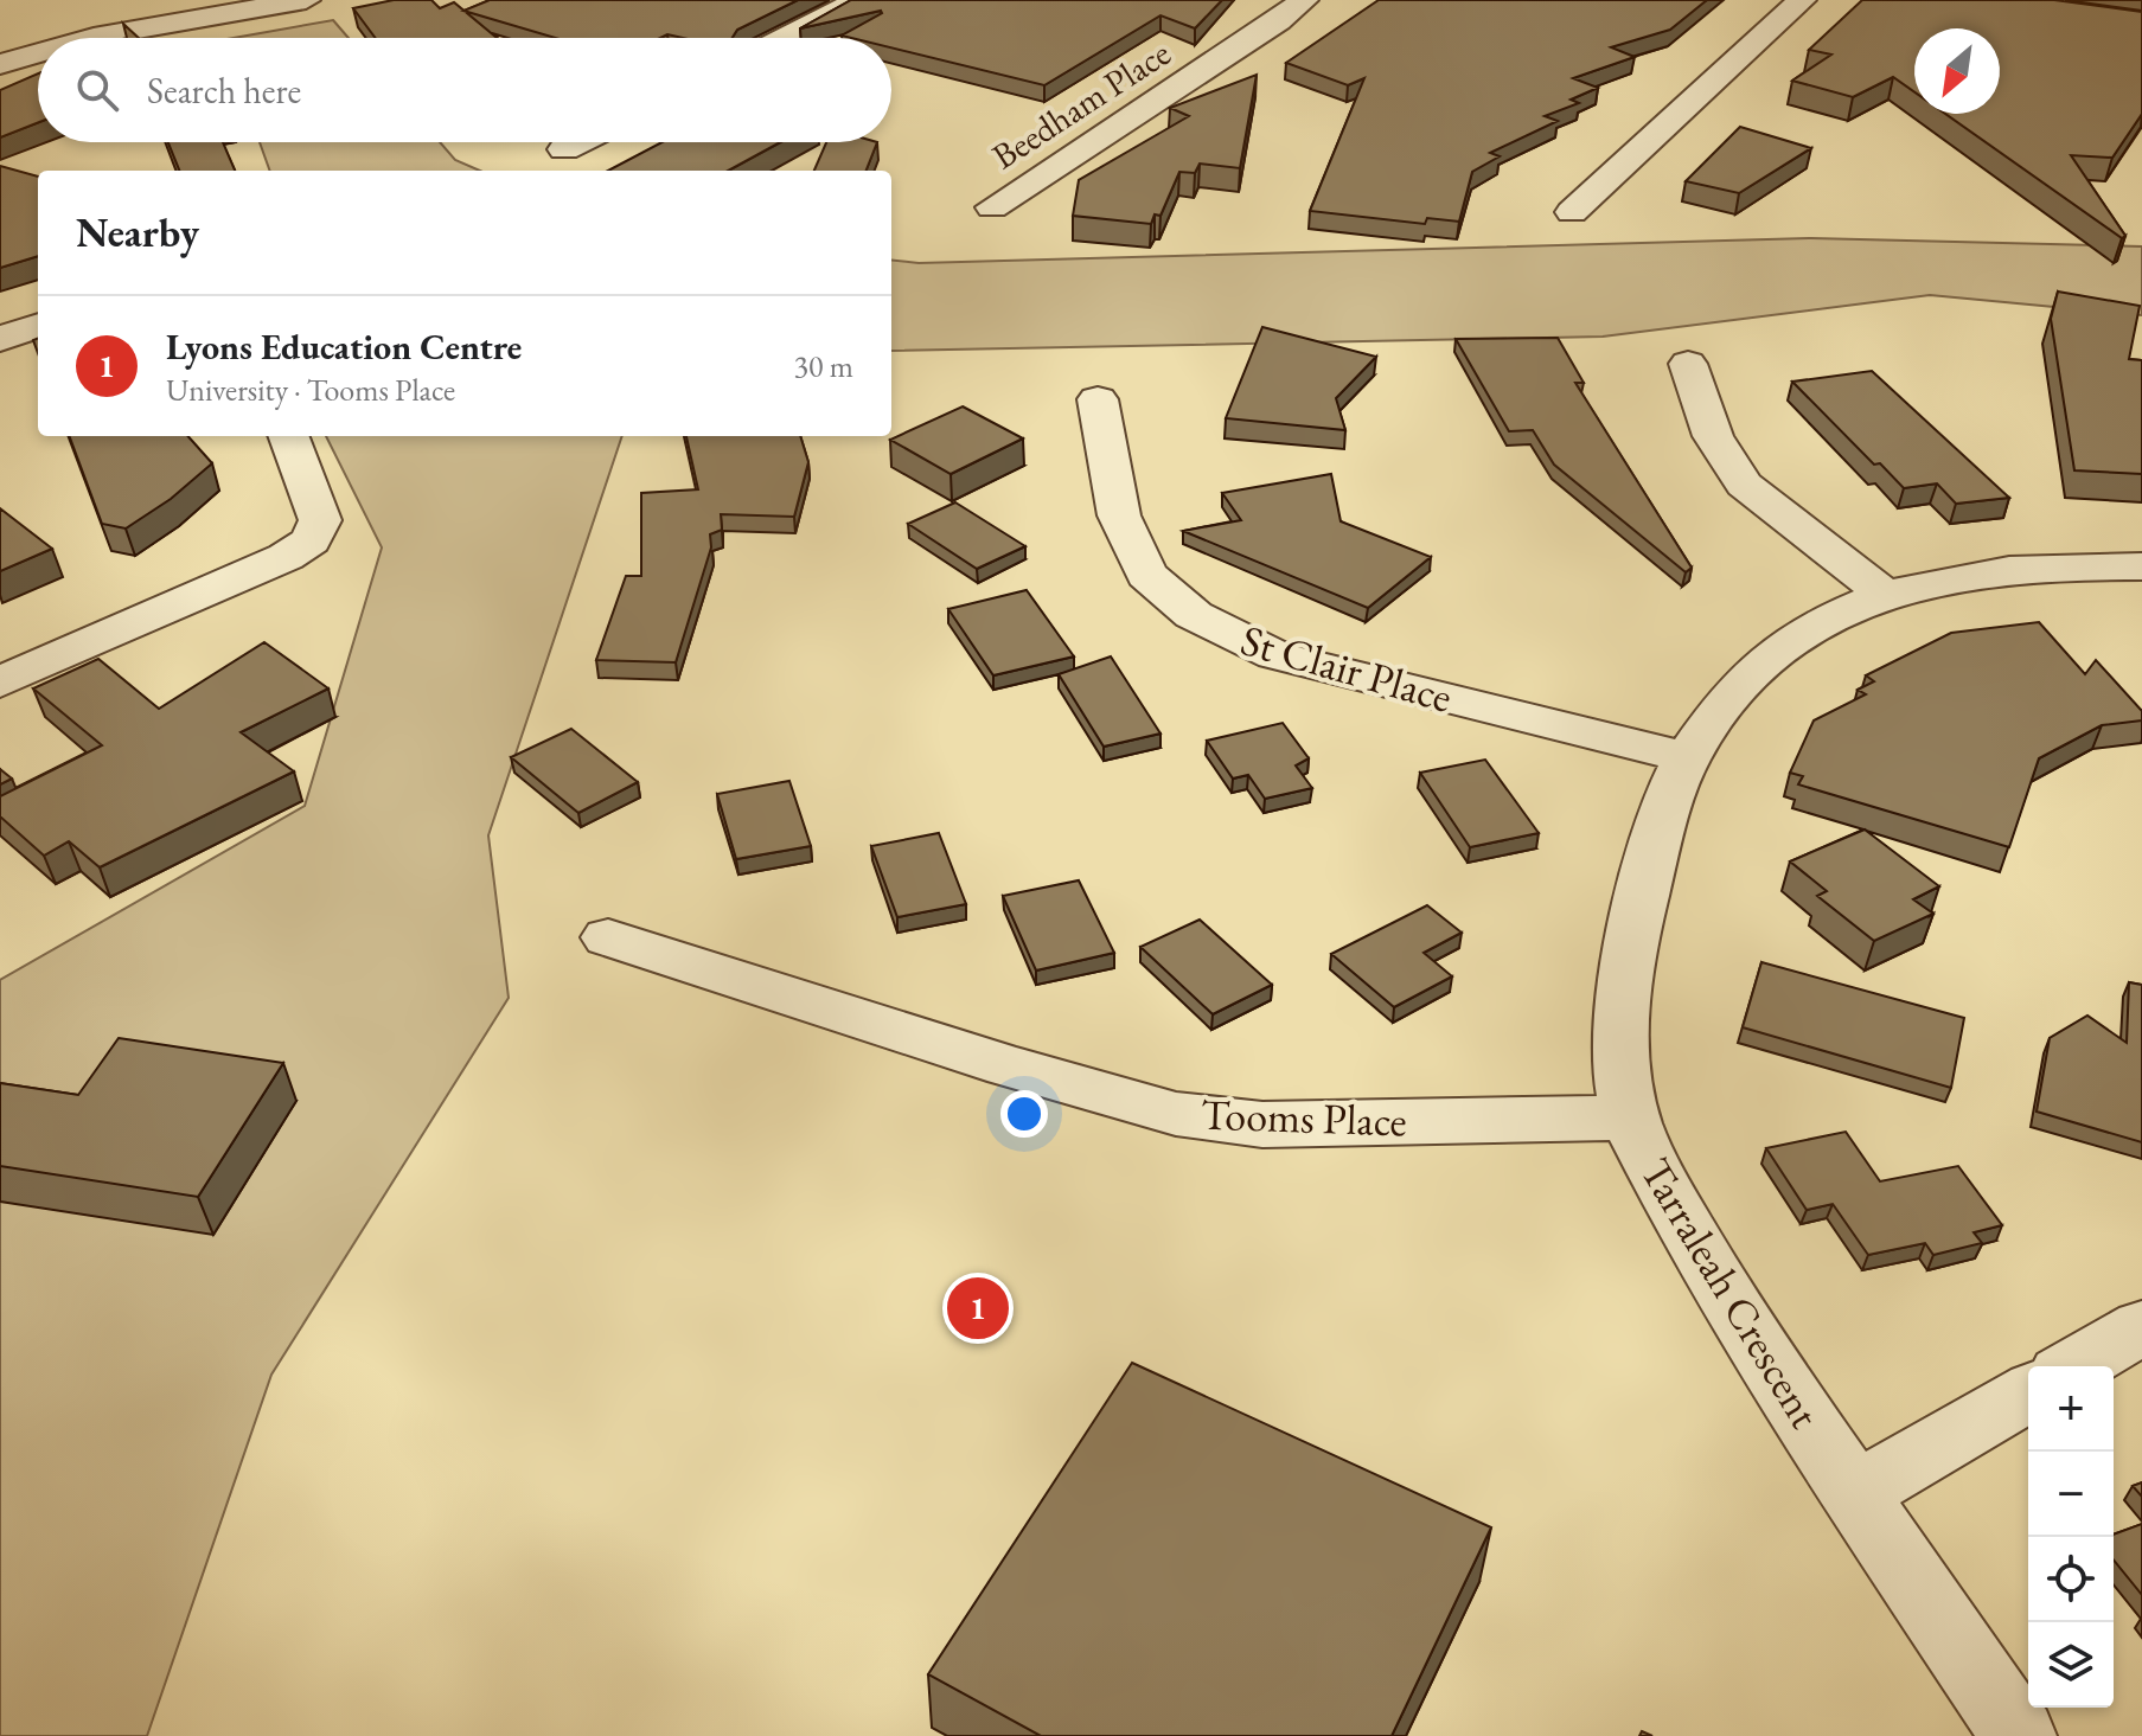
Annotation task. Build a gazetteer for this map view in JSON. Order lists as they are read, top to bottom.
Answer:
{
  "streets": {
    "street": [
      "Beedham Place",
      "St Clair Place",
      "Tooms Place",
      "Tarraleah Crescent"
    ]
  },
  "crossings": [
    ["St Clair Place", "Tarraleah Crescent"],
    ["Tooms Place", "Tarraleah Crescent"]
  ],
  "north": "bottom left",
  "page": {
    "search": "Search here",
    "heading": "Nearby",
    "list": [
      {
        "mark": "1",
        "name": "Lyons Education Centre",
        "note": "University · Tooms Place",
        "value": "30 m"
      }
    ],
    "pins": "1",
    "map_buttons": ["+", "−"]
  }
}
